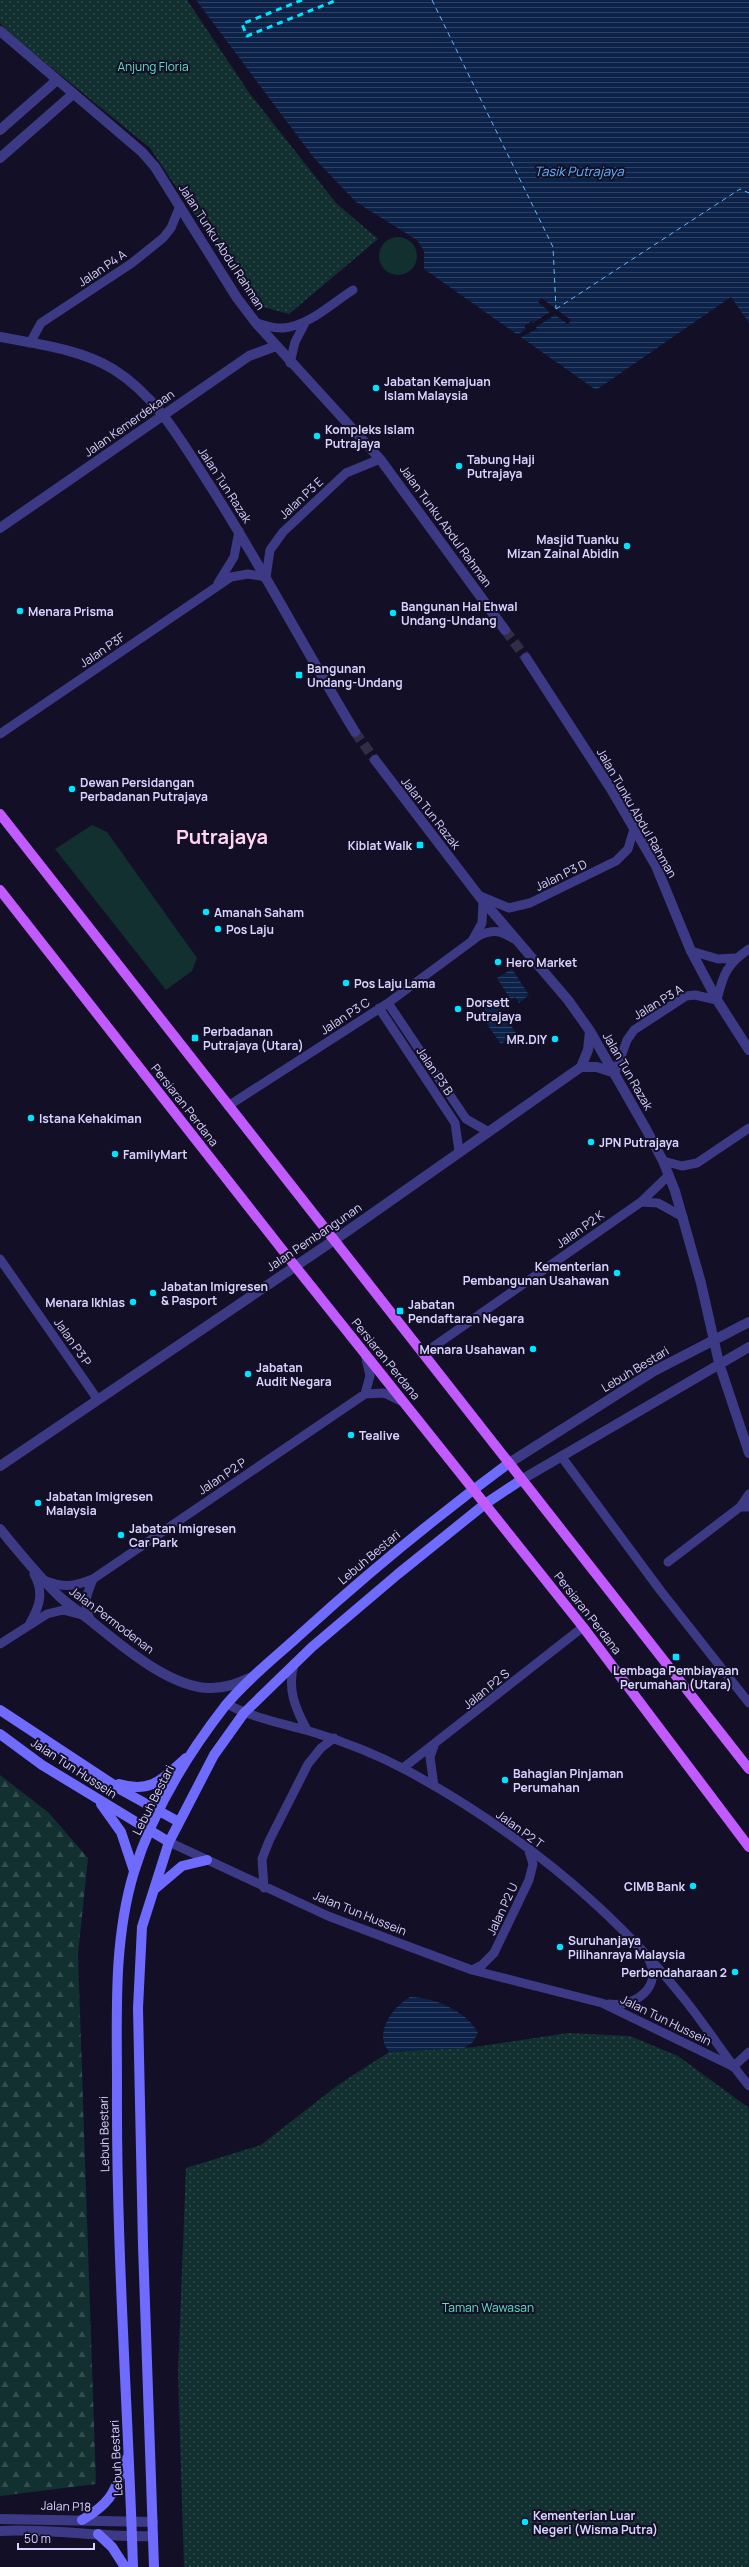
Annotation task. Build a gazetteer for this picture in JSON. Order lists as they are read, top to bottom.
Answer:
{
  "streets": {
    "main road": ["Persiaran Perdana", "Lebuh Bestari", "Jalan Tun Hussein"],
    "street": [
      "Jalan Tunku Abdul Rahman",
      "Jalan P4 A",
      "Jalan Kemerdekaan",
      "Jalan Tun Razak",
      "Jalan P3 E",
      "Jalan P3F",
      "Jalan P3 D",
      "Jalan P3 A",
      "Jalan P3 C",
      "Jalan P3 B",
      "Jalan P2 K",
      "Jalan Pembangunan",
      "Jalan P3 P",
      "Jalan P2 P",
      "Jalan Permodenan",
      "Jalan P2 S",
      "Jalan P2 T",
      "Jalan P2 U",
      "Jalan P18"
    ]
  },
  "crossings": [
    ["Jalan Tunku Abdul Rahman", "Jalan P4 A"],
    ["Jalan Tunku Abdul Rahman", "Jalan Kemerdekaan"],
    ["Jalan Tunku Abdul Rahman", "Jalan P3 E"],
    ["Jalan Tunku Abdul Rahman", "Jalan P3 D"],
    ["Jalan Tunku Abdul Rahman", "Jalan P3 A"],
    ["Jalan P4 A", "Jalan Tun Razak"],
    ["Jalan Kemerdekaan", "Jalan Tun Razak"],
    ["Jalan Tun Razak", "Jalan P3 E"],
    ["Jalan Tun Razak", "Jalan P3F"],
    ["Jalan Tun Razak", "Jalan P3 D"],
    ["Jalan Tun Razak", "Jalan P3 A"],
    ["Jalan Tun Razak", "Jalan P3 C"],
    ["Jalan Tun Razak", "Jalan P2 K"],
    ["Jalan Tun Razak", "Lebuh Bestari"],
    ["Jalan P3 E", "Jalan P3F"],
    ["Jalan P3 D", "Jalan P3 C"],
    ["Jalan P3 C", "Jalan P3 B"],
    ["Jalan P3 B", "Jalan Pembangunan"],
    ["Persiaran Perdana", "Jalan Pembangunan"],
    ["Persiaran Perdana", "Lebuh Bestari"],
    ["Persiaran Perdana", "Jalan P2 S"],
    ["Jalan Pembangunan", "Jalan P3 P"],
    ["Lebuh Bestari", "Jalan Permodenan"],
    ["Lebuh Bestari", "Jalan Tun Hussein"],
    ["Lebuh Bestari", "Jalan P2 T"],
    ["Lebuh Bestari", "Jalan P18"],
    ["Jalan P2 P", "Jalan Permodenan"],
    ["Jalan P2 S", "Jalan P2 T"],
    ["Jalan Tun Hussein", "Jalan P2 T"],
    ["Jalan Tun Hussein", "Jalan P2 U"],
    ["Jalan P2 T", "Jalan P2 U"]
  ],
  "districts": ["Putrajaya"],
  "water": ["Tasik Putrajaya"],
  "parks": ["Anjung Floria", "Taman Wawasan"],
  "places": {
    "other": [
      "Jabatan Kemajuan Islam Malaysia",
      "Kompleks Islam Putrajaya",
      "Tabung Haji Putrajaya",
      "Masjid Tuanku Mizan Zainal Abidin",
      "Menara Prisma",
      "Bangunan Hal Ehwal Undang-Undang",
      "Dewan Persidangan Perbadanan Putrajaya",
      "Amanah Saham",
      "Pos Laju",
      "Hero Market",
      "Pos Laju Lama",
      "Dorsett Putrajaya",
      "MR.DIY",
      "Istana Kehakiman",
      "JPN Putrajaya",
      "FamilyMart",
      "Kementerian Pembangunan Usahawan",
      "Jabatan Imigresen & Pasport",
      "Menara Ikhlas",
      "Menara Usahawan",
      "Jabatan Audit Negara",
      "Tealive",
      "Jabatan Imigresen Malaysia",
      "Jabatan Imigresen Car Park",
      "Bahagian Pinjaman Perumahan",
      "CIMB Bank",
      "Suruhanjaya Pilihanraya Malaysia",
      "Perbendaharaan 2",
      "Kementerian Luar Negeri (Wisma Putra)"
    ],
    "transit": [
      "Bangunan Undang-Undang",
      "Kiblat Walk",
      "Perbadanan Putrajaya (Utara)",
      "Jabatan Pendaftaran Negara",
      "Lembaga Pembiayaan Perumahan (Utara)"
    ]
  },
  "scale_bar": "50 m"
}
